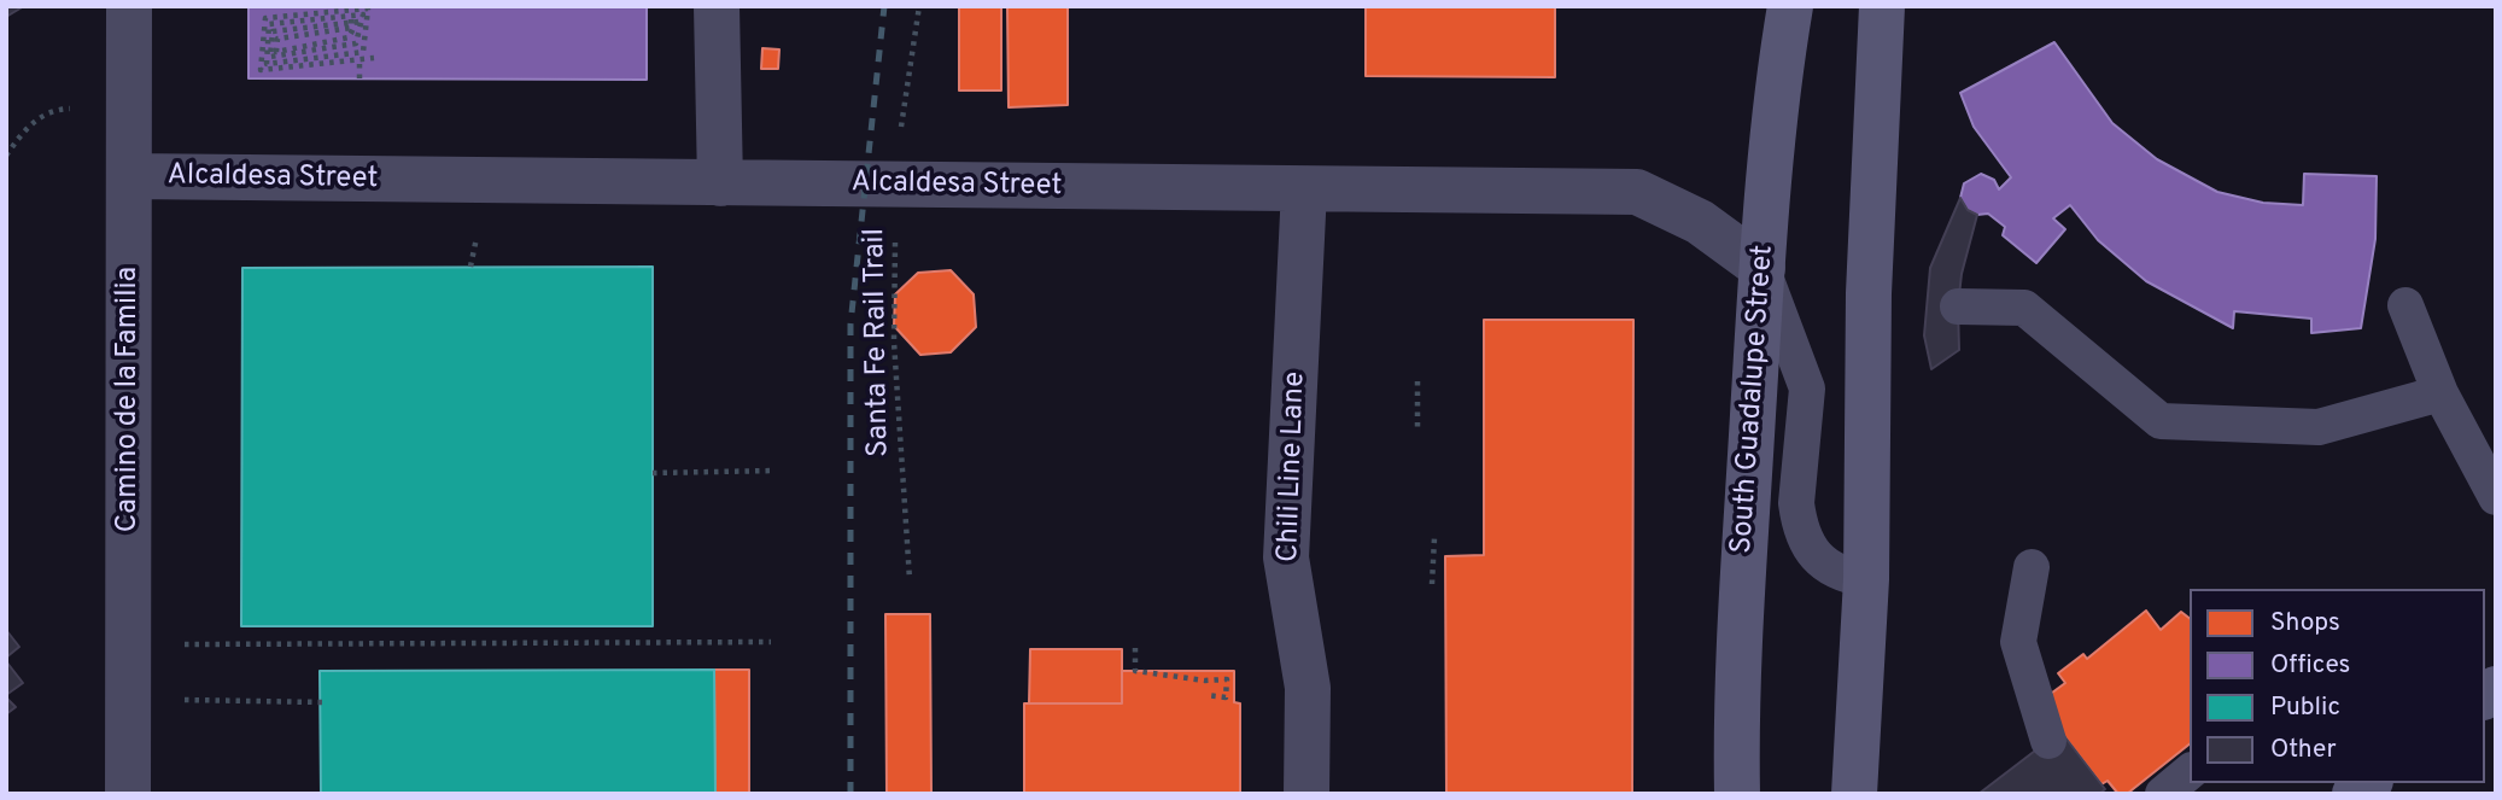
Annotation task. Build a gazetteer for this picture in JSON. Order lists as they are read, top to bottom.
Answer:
{
  "streets": {
    "main road": ["South Guadalupe Street"],
    "street": ["Alcaldesa Street", "Camino de la Familia", "Chili Line Lane"],
    "path": ["Santa Fe Rail Trail"]
  },
  "crossings": [
    ["Alcaldesa Street", "Santa Fe Rail Trail"],
    ["Alcaldesa Street", "Camino de la Familia"],
    ["Alcaldesa Street", "South Guadalupe Street"],
    ["Alcaldesa Street", "Chili Line Lane"]
  ],
  "legend": [
    "Shops",
    "Offices",
    "Public",
    "Other"
  ]
}
